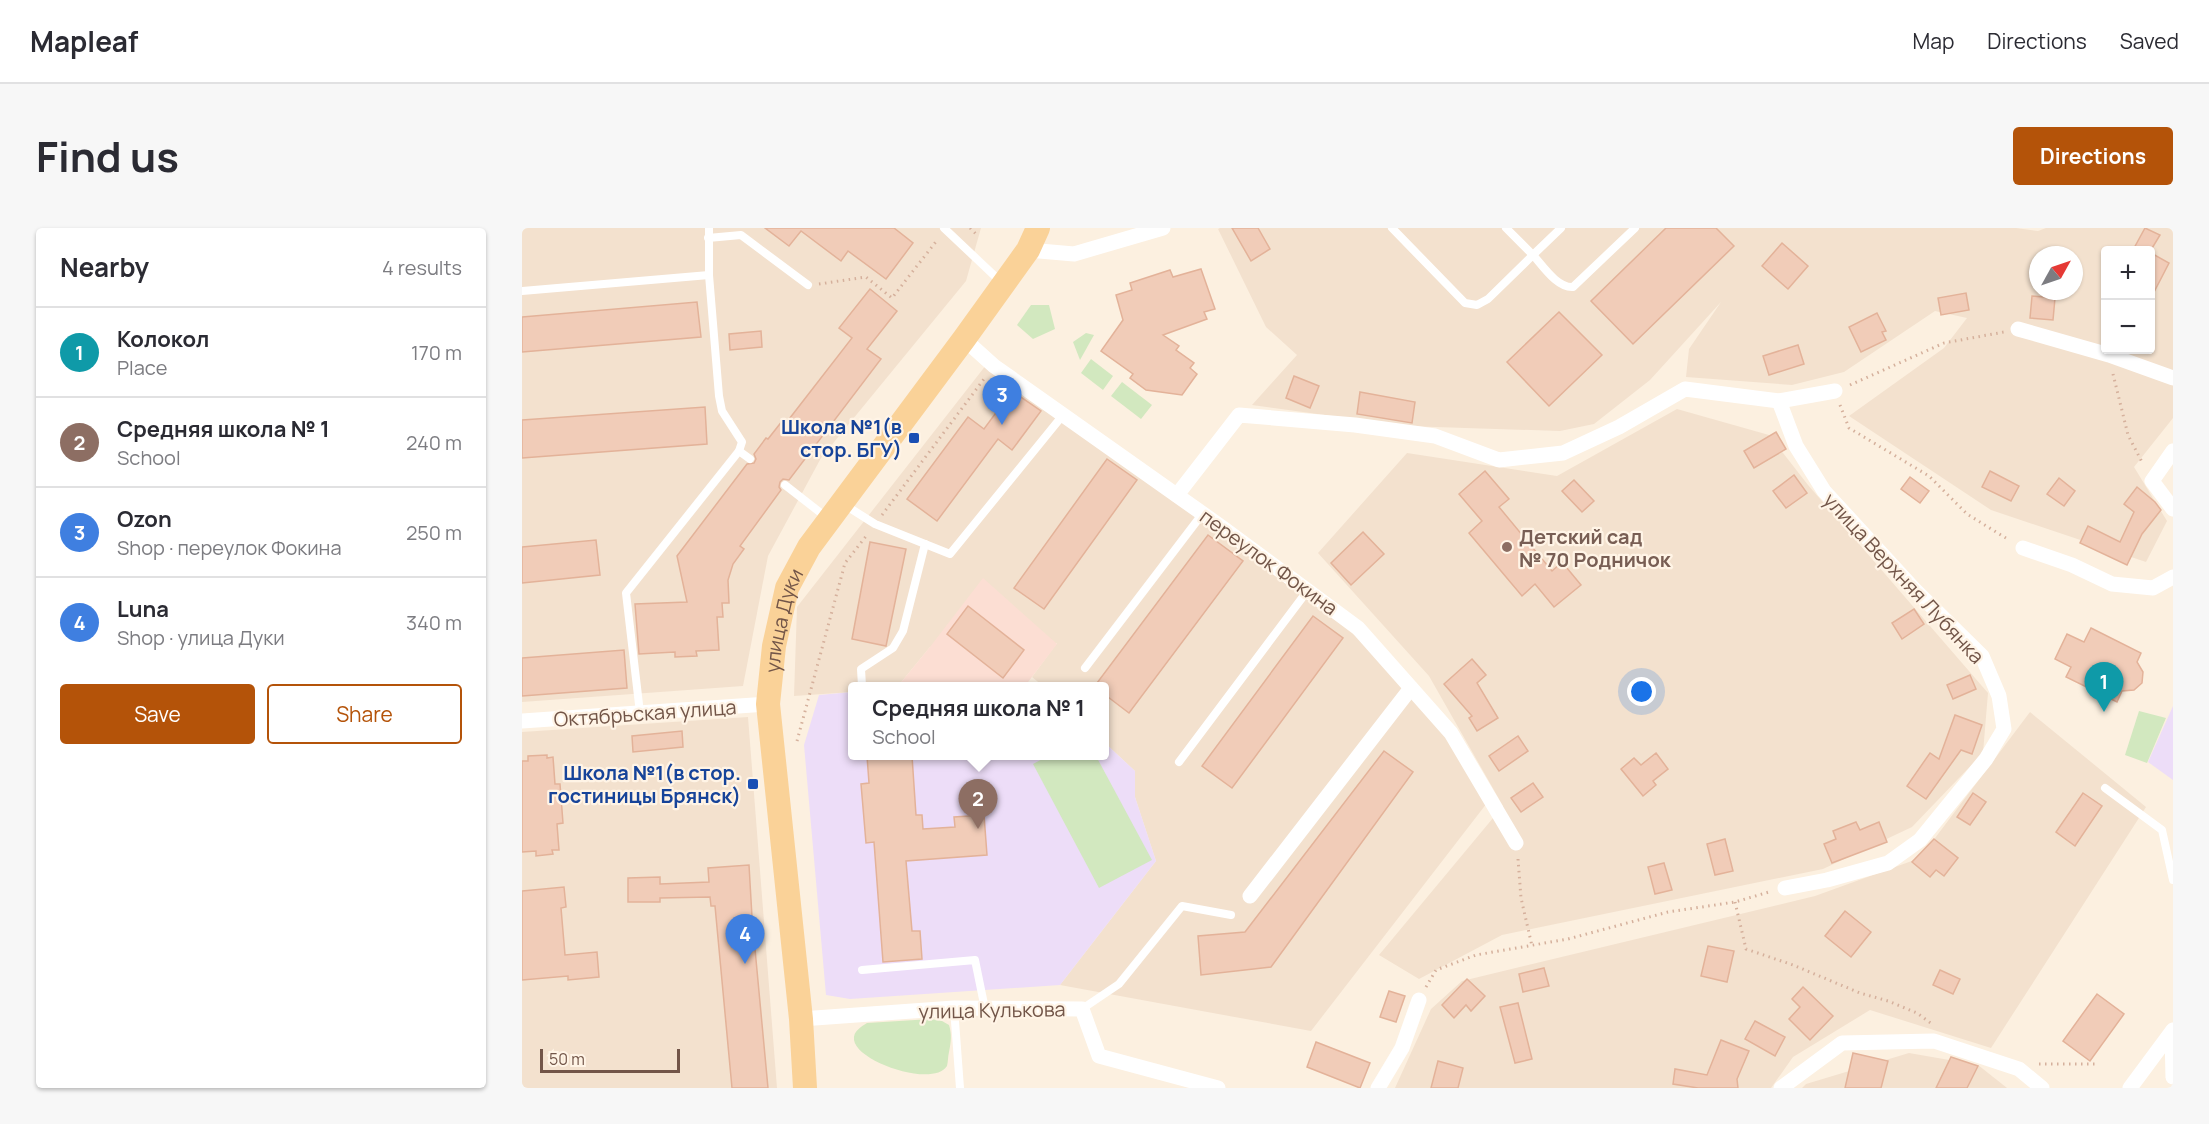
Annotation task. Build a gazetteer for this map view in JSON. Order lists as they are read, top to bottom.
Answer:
{
  "streets": {
    "main road": ["улица Дуки"],
    "street": [
      "переулок Фокина",
      "улица Верхняя Лубянка",
      "Октябрьская улица",
      "улица Кулькова"
    ]
  },
  "crossings": [
    ["переулок Фокина", "улица Дуки"],
    ["улица Дуки", "Октябрьская улица"],
    ["улица Дуки", "улица Кулькова"]
  ],
  "places": {
    "transit": ["Школа №1(в стор. БГУ)", "Школа №1(в стор. гостиницы Брянск)"],
    "other": ["Детский сад № 70 Родничок"]
  },
  "scale_bar": "50 m",
  "north": "top right",
  "page": {
    "header": "Mapleaf",
    "nav": ["Map", "Directions", "Saved"],
    "title": "Find us",
    "buttons": [
      "Directions",
      ["Save", "Share"]
    ],
    "heading": ["Nearby", "4 results"],
    "map_buttons": ["+", "−"],
    "list": [
      {
        "mark": "1",
        "name": "Колокол",
        "note": "Place",
        "value": "170 m"
      },
      {
        "mark": "2",
        "name": "Средняя школа № 1",
        "note": "School",
        "value": "240 m"
      },
      {
        "mark": "3",
        "name": "Ozon",
        "note": "Shop · переулок Фокина",
        "value": "250 m"
      },
      {
        "mark": "4",
        "name": "Luna",
        "note": "Shop · улица Дуки",
        "value": "340 m"
      }
    ],
    "pins": [
      "3",
      "1",
      "2",
      "4"
    ],
    "popup": ["Средняя школа № 1", "School"],
    "scale": "50 m"
  }
}
